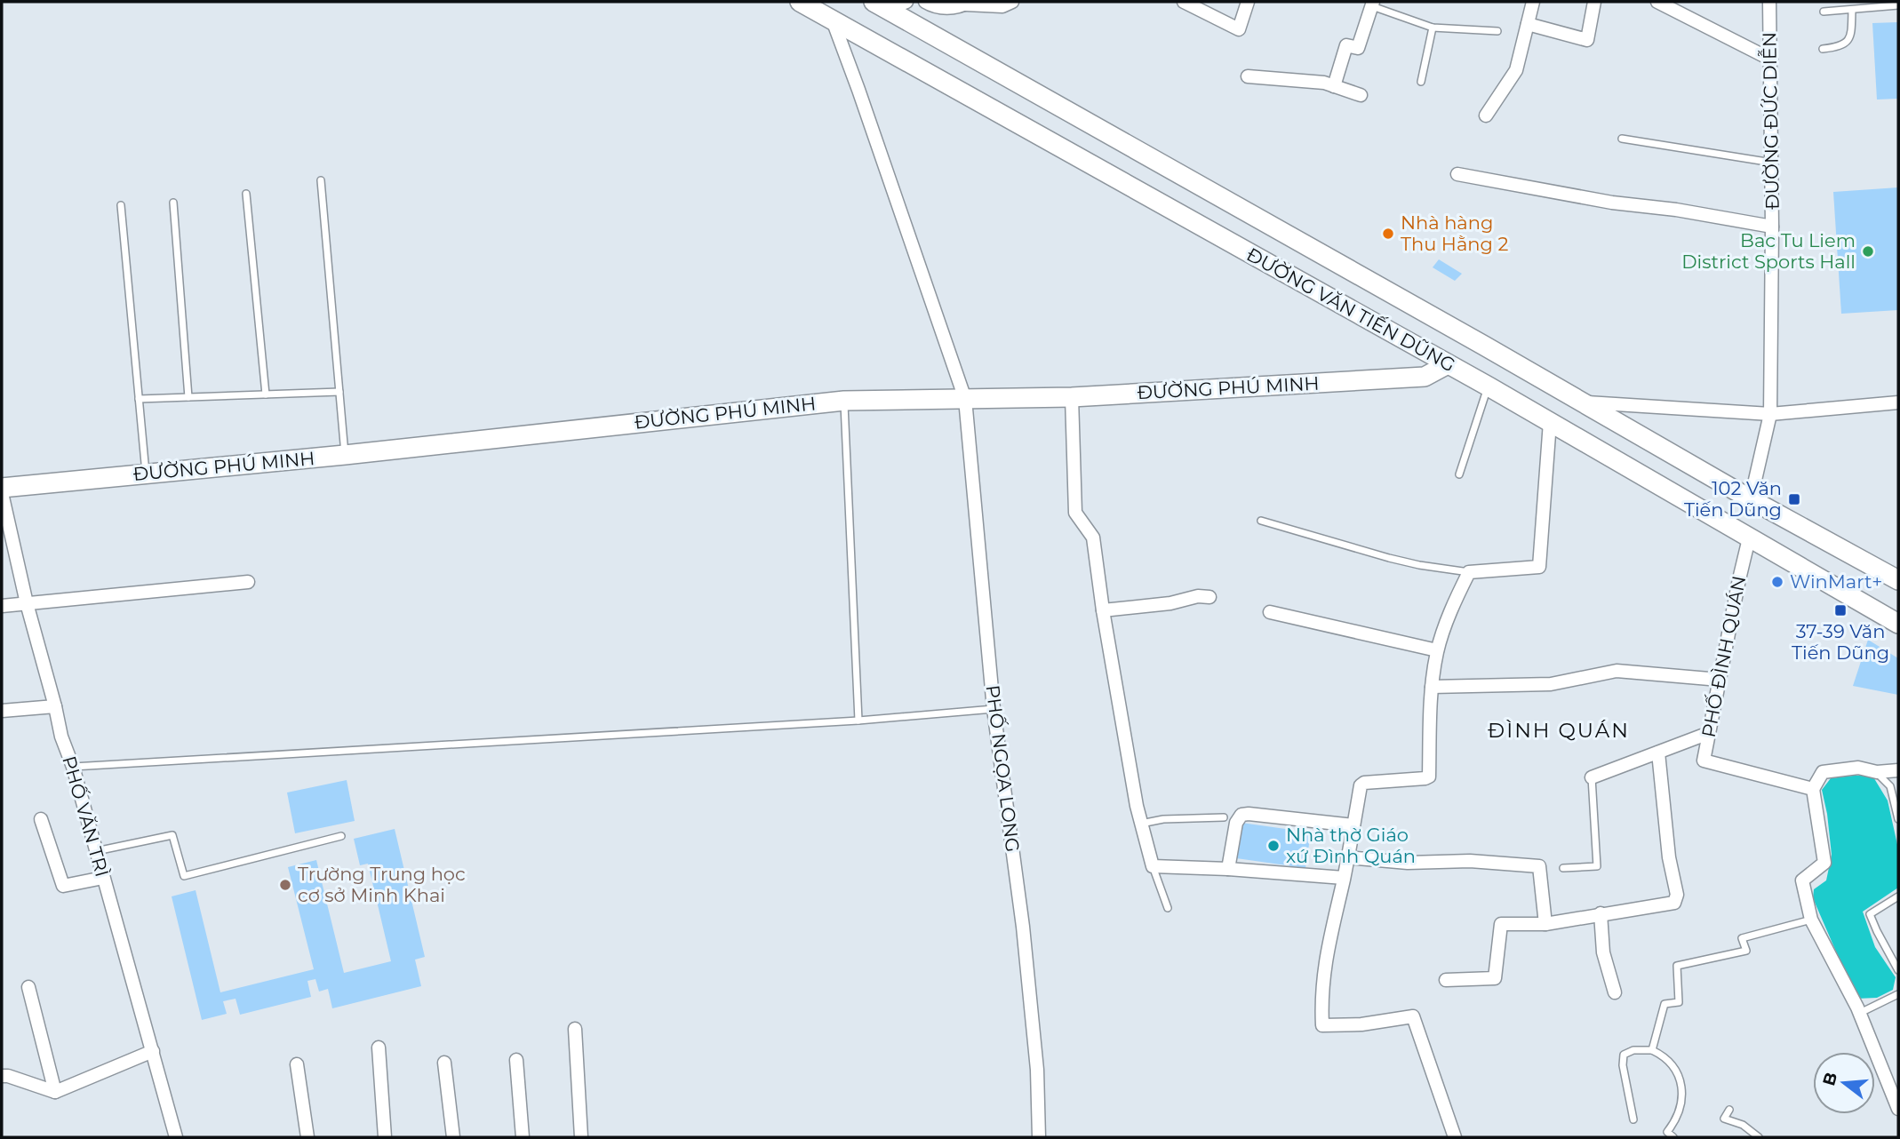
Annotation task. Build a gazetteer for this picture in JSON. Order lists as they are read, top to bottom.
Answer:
{
  "streets": {
    "main road": ["ĐƯỜNG VĂN TIẾN DŨNG", "ĐƯỜNG PHÚ MINH"],
    "street": [
      "ĐƯỜNG ĐỨC DIỄN",
      "PHỐ ĐÌNH QUÁN",
      "PHỐ NGỌA LONG",
      "PHỐ VĂN TRÌ"
    ]
  },
  "crossings": [
    ["ĐƯỜNG ĐỨC DIỄN", "ĐƯỜNG VĂN TIẾN DŨNG"],
    ["ĐƯỜNG VĂN TIẾN DŨNG", "ĐƯỜNG PHÚ MINH"],
    ["ĐƯỜNG VĂN TIẾN DŨNG", "PHỐ ĐÌNH QUÁN"],
    ["ĐƯỜNG VĂN TIẾN DŨNG", "PHỐ NGỌA LONG"],
    ["ĐƯỜNG PHÚ MINH", "PHỐ NGỌA LONG"]
  ],
  "districts": ["ĐÌNH QUÁN"],
  "places": {
    "other": [
      "Nhà hàng Thu Hằng 2",
      "Bac Tu Liem District Sports Hall",
      "WinMart+",
      "Nhà thờ Giáo xứ Đình Quán",
      "Trường Trung học cơ sở Minh Khai"
    ],
    "transit": ["102 Văn Tiến Dũng", "37-39 Văn Tiến Dũng"]
  },
  "north": "left"
}
